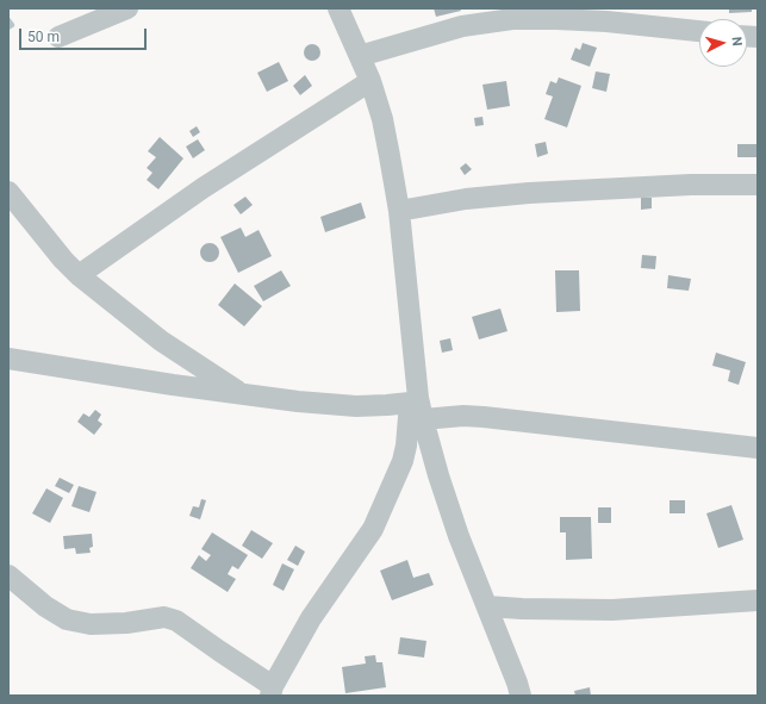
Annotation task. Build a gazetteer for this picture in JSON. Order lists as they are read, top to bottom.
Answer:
{
  "scale_bar": "50 m",
  "north": "right"
}
